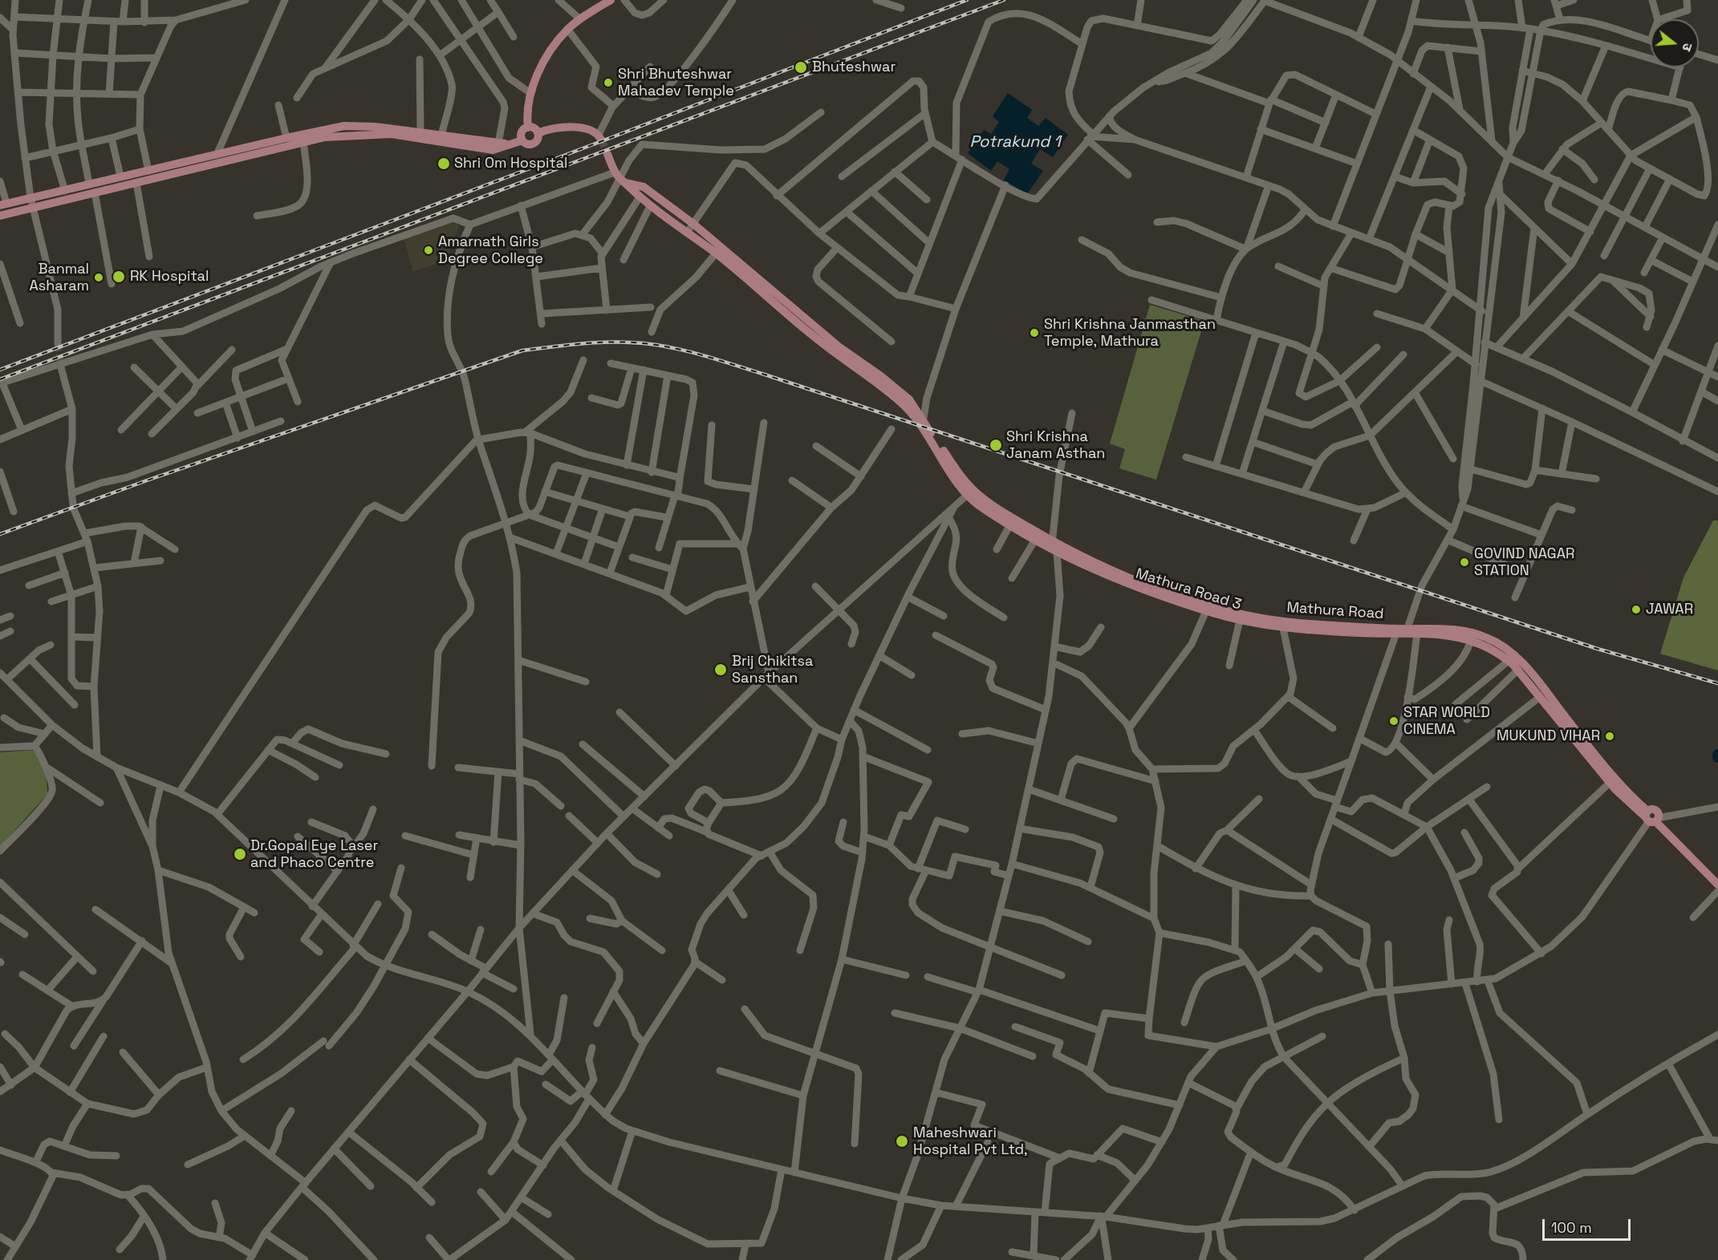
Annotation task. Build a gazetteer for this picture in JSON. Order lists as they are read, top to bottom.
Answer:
{
  "streets": {
    "main road": ["Mathura Road 3", "Mathura Road"]
  },
  "crossings": [
    ["Mathura Road 3", "Mathura Road"]
  ],
  "water": ["Potrakund 1"],
  "places": [
    "Bhuteshwar",
    "Shri Bhuteshwar Mahadev Temple",
    "Shri Om Hospital",
    "Amarnath Girls Degree College",
    "RK Hospital",
    "Banmal Asharam",
    "Shri Krishna Janmasthan Temple, Mathura",
    "Shri Krishna Janam Asthan",
    "GOVIND NAGAR STATION",
    "JAWAR",
    "Brij Chikitsa Sansthan",
    "STAR WORLD CINEMA",
    "MUKUND VIHAR",
    "Dr.Gopal Eye Laser and Phaco Centre",
    "Maheshwari Hospital Pvt Ltd,"
  ],
  "scale_bar": "100 m",
  "north": "right"
}
